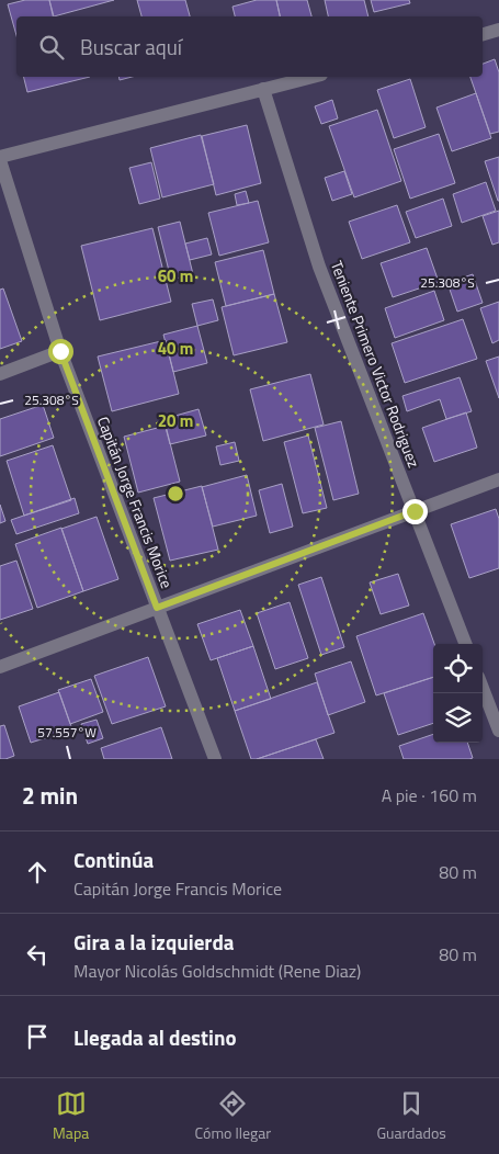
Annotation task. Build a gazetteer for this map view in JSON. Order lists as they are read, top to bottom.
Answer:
{
  "streets": {
    "street": ["Teniente Primero Victor Rodriguez", "Capitán Jorge Francis Morice"]
  },
  "page": {
    "search": "Buscar aquí",
    "heading": ["2 min", "A pie · 160 m"],
    "list": [
      ["Continúa", "Capitán Jorge Francis Morice", "80 m"],
      ["Gira a la izquierda", "Mayor Nicolás Goldschmidt (Rene Diaz)", "80 m"],
      "Llegada al destino"
    ],
    "nav": ["Mapa", "Cómo llegar", "Guardados"]
  },
  "coordinates": ["25.308°S", "57.557°W"],
  "rings": ["60 m", "40 m", "20 m"]
}
